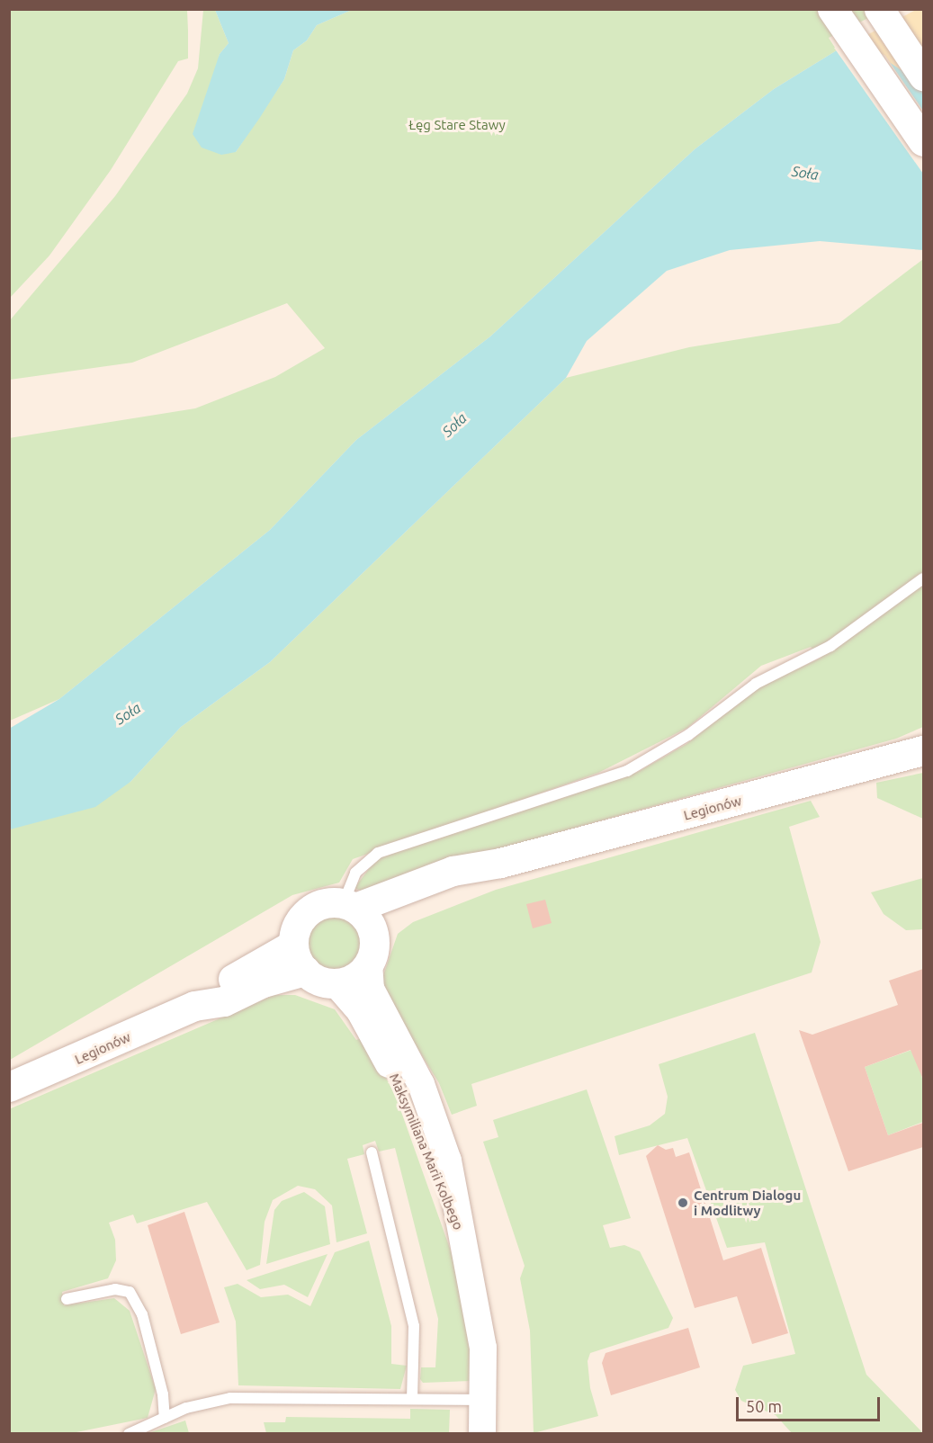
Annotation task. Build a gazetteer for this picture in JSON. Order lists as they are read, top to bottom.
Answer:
{
  "streets": {
    "main road": ["Legionów"],
    "street": ["Maksymiliana Marii Kolbego"]
  },
  "crossings": [
    ["Legionów", "Maksymiliana Marii Kolbego"]
  ],
  "water": ["Soła"],
  "parks": ["Łęg Stare Stawy"],
  "places": ["Centrum Dialogu i Modlitwy"],
  "scale_bar": "50 m"
}
